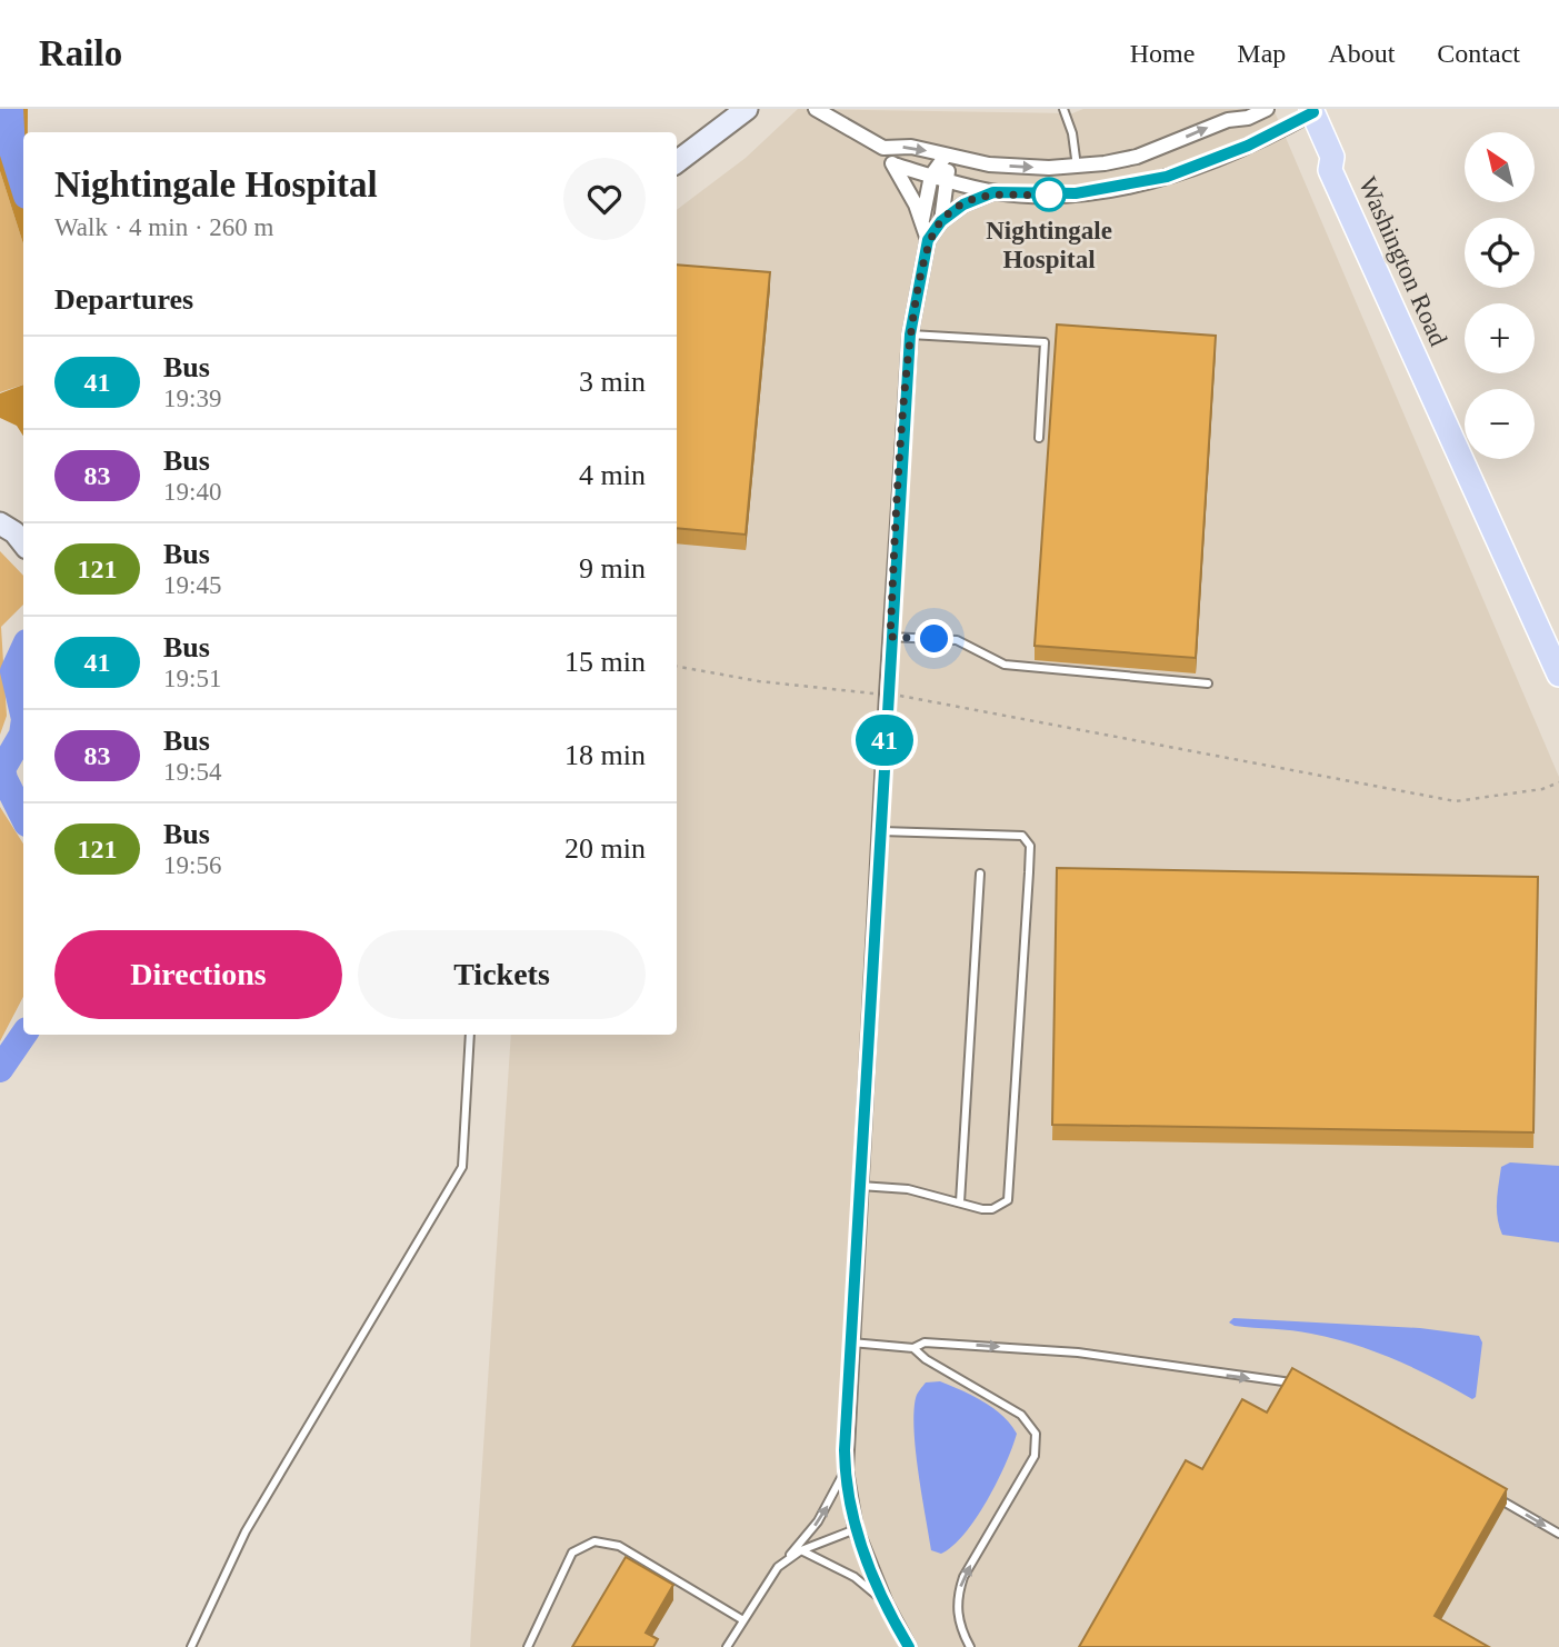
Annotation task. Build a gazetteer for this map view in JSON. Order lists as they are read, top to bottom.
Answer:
{
  "streets": {
    "main road": ["Washington Road"]
  },
  "places": ["Nightingale Hospital"],
  "lines": ["bus line 41"],
  "north": "top left",
  "page": {
    "header": "Railo",
    "nav": [
      "Home",
      "Map",
      "About",
      "Contact"
    ],
    "on_map": "41",
    "map_buttons": ["+", "−"],
    "heading": [
      ["Nightingale Hospital", "Walk · 4 min · 260 m"],
      "Departures"
    ],
    "list": [
      {
        "mark": "41",
        "name": "Bus",
        "note": "19:39",
        "value": "3 min"
      },
      {
        "mark": "83",
        "name": "Bus",
        "note": "19:40",
        "value": "4 min"
      },
      {
        "mark": "121",
        "name": "Bus",
        "note": "19:45",
        "value": "9 min"
      },
      {
        "mark": "41",
        "name": "Bus",
        "note": "19:51",
        "value": "15 min"
      },
      {
        "mark": "83",
        "name": "Bus",
        "note": "19:54",
        "value": "18 min"
      },
      {
        "mark": "121",
        "name": "Bus",
        "note": "19:56",
        "value": "20 min"
      }
    ],
    "buttons": ["Directions", "Tickets"]
  }
}
